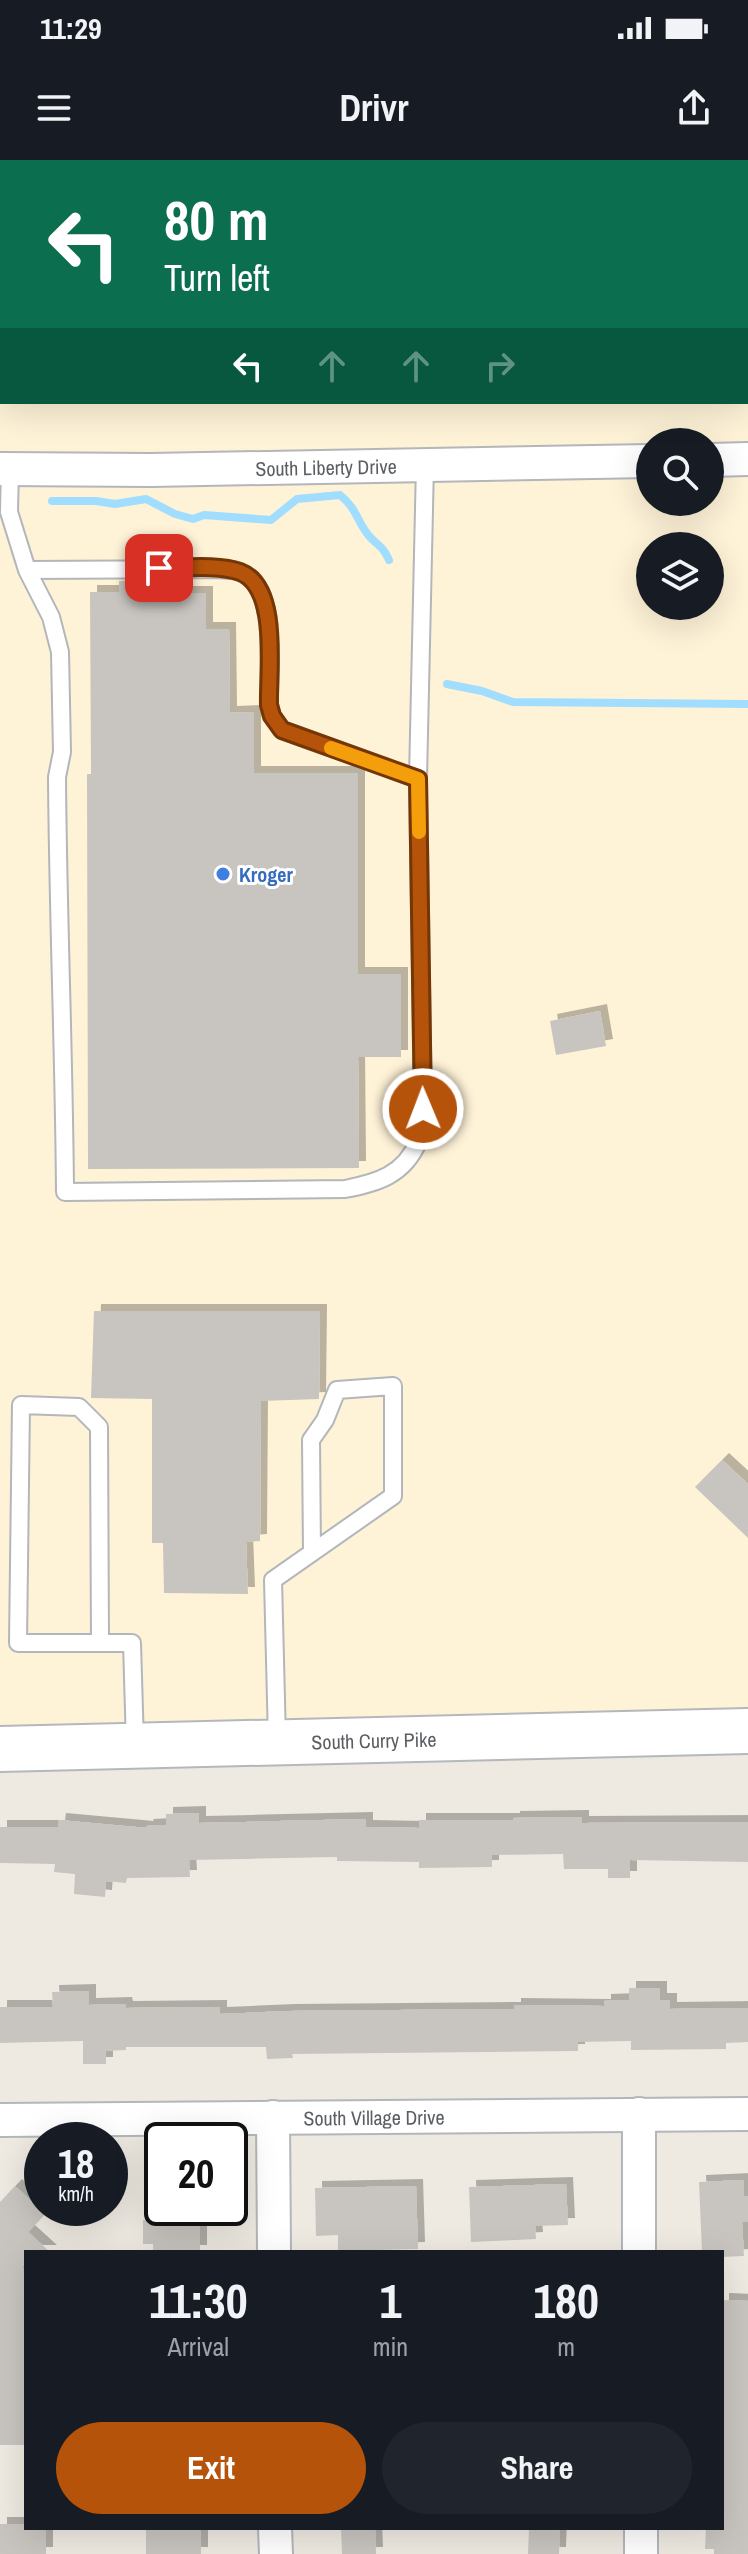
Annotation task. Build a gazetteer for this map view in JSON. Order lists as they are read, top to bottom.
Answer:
{
  "streets": {
    "main road": ["South Curry Pike"],
    "street": ["South Liberty Drive", "South Village Drive"]
  },
  "places": ["Kroger"],
  "page": {
    "status": "11:29",
    "header": "Drivr",
    "turn": ["80 m", "Turn left"],
    "speed": "18 km/h",
    "limit": "20",
    "eta": [
      "11:30",
      "Arrival",
      "1",
      "min",
      "180",
      "m"
    ],
    "buttons": ["Exit", "Share"]
  }
}
